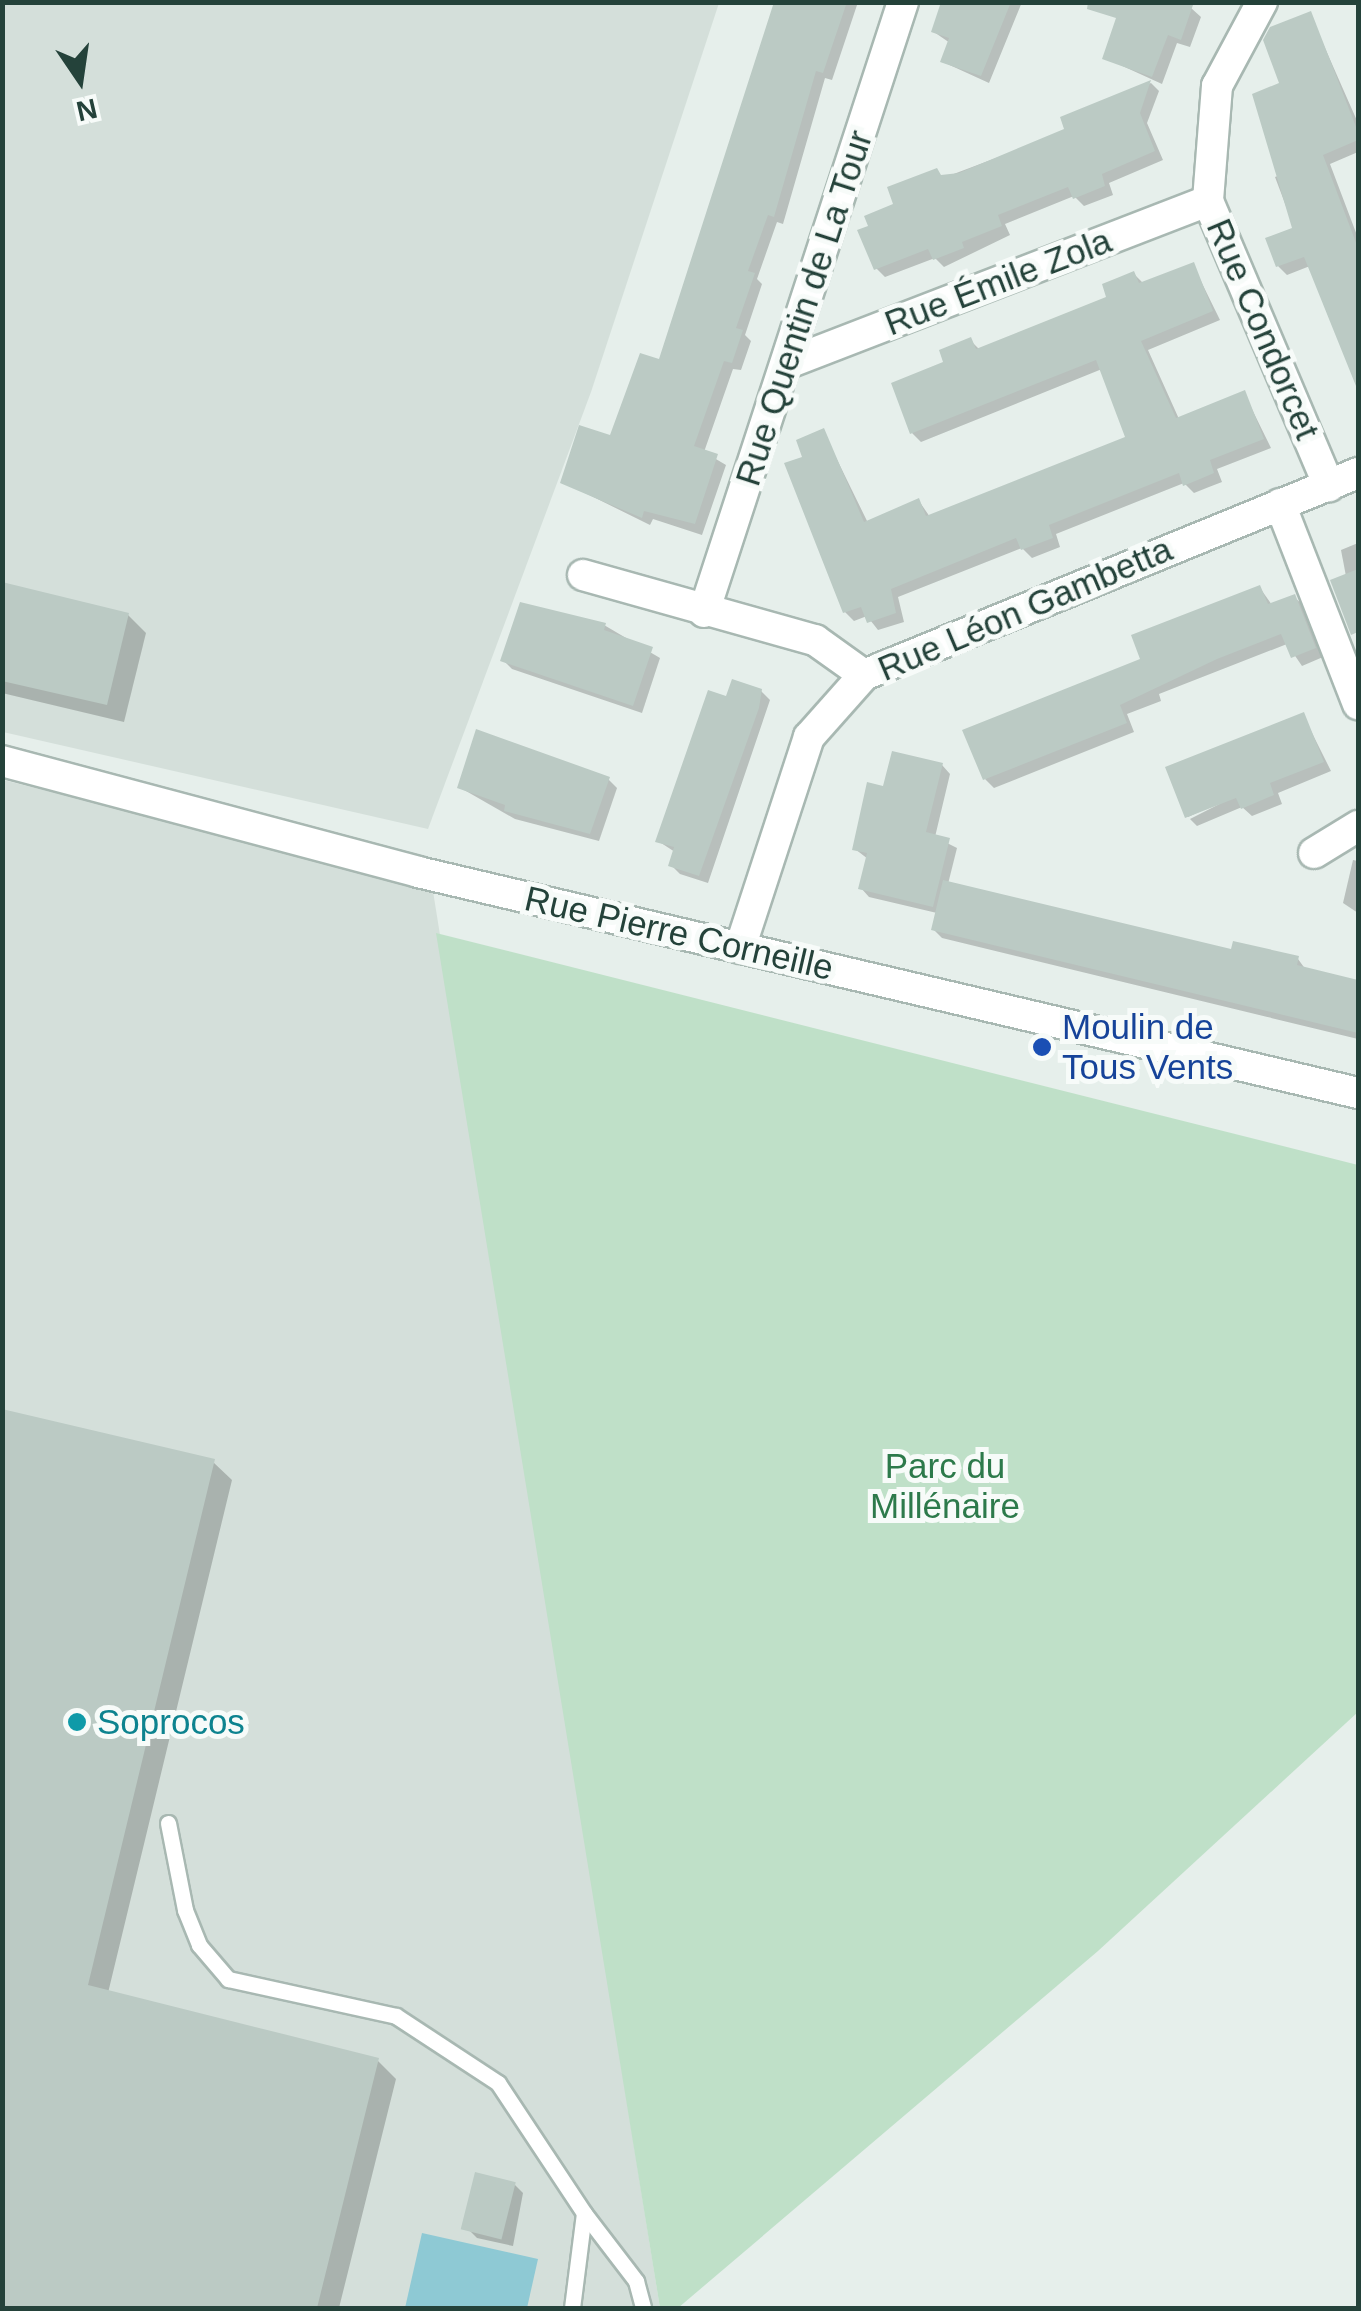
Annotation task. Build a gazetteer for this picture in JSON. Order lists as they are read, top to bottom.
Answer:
{
  "streets": {
    "street": [
      "Rue Émile Zola",
      "Rue Quentin de La Tour",
      "Rue Condorcet",
      "Rue Léon Gambetta",
      "Rue Pierre Corneille"
    ]
  },
  "crossings": [
    ["Rue Émile Zola", "Rue Quentin de La Tour"],
    ["Rue Émile Zola", "Rue Condorcet"],
    ["Rue Condorcet", "Rue Léon Gambetta"],
    ["Rue Léon Gambetta", "Rue Pierre Corneille"]
  ],
  "parks": ["Parc du Millénaire"],
  "places": ["Moulin de Tous Vents", "Soprocos"],
  "north": "bottom"
}
